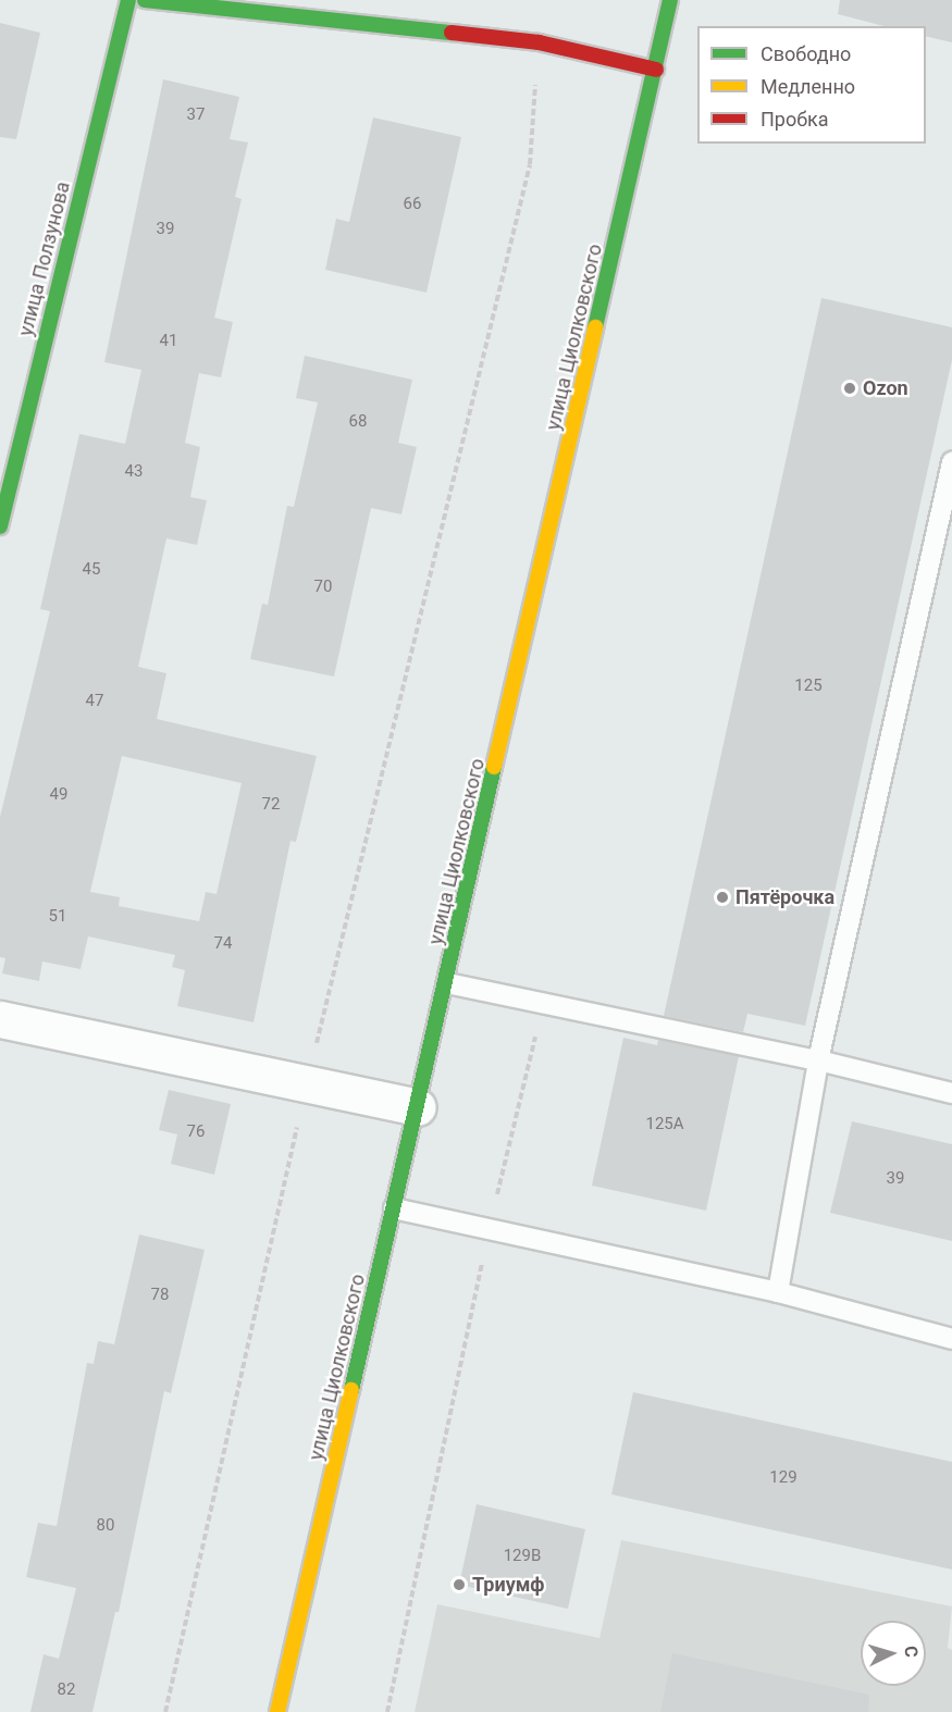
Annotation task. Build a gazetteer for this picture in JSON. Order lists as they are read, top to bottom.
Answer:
{
  "streets": {
    "street": ["улица Ползунова", "улица Циолковского"]
  },
  "places": ["Ozon", "Пятёрочка", "Триумф"],
  "house_numbers": [
    "37",
    "66",
    "39",
    "41",
    "68",
    "43",
    "45",
    "70",
    "125",
    "47",
    "49",
    "72",
    "51",
    "74",
    "125А",
    "76",
    "39",
    "78",
    "129",
    "80",
    "129В",
    "82"
  ],
  "legend": ["Свободно", "Медленно", "Пробка"],
  "north": "right"
}
